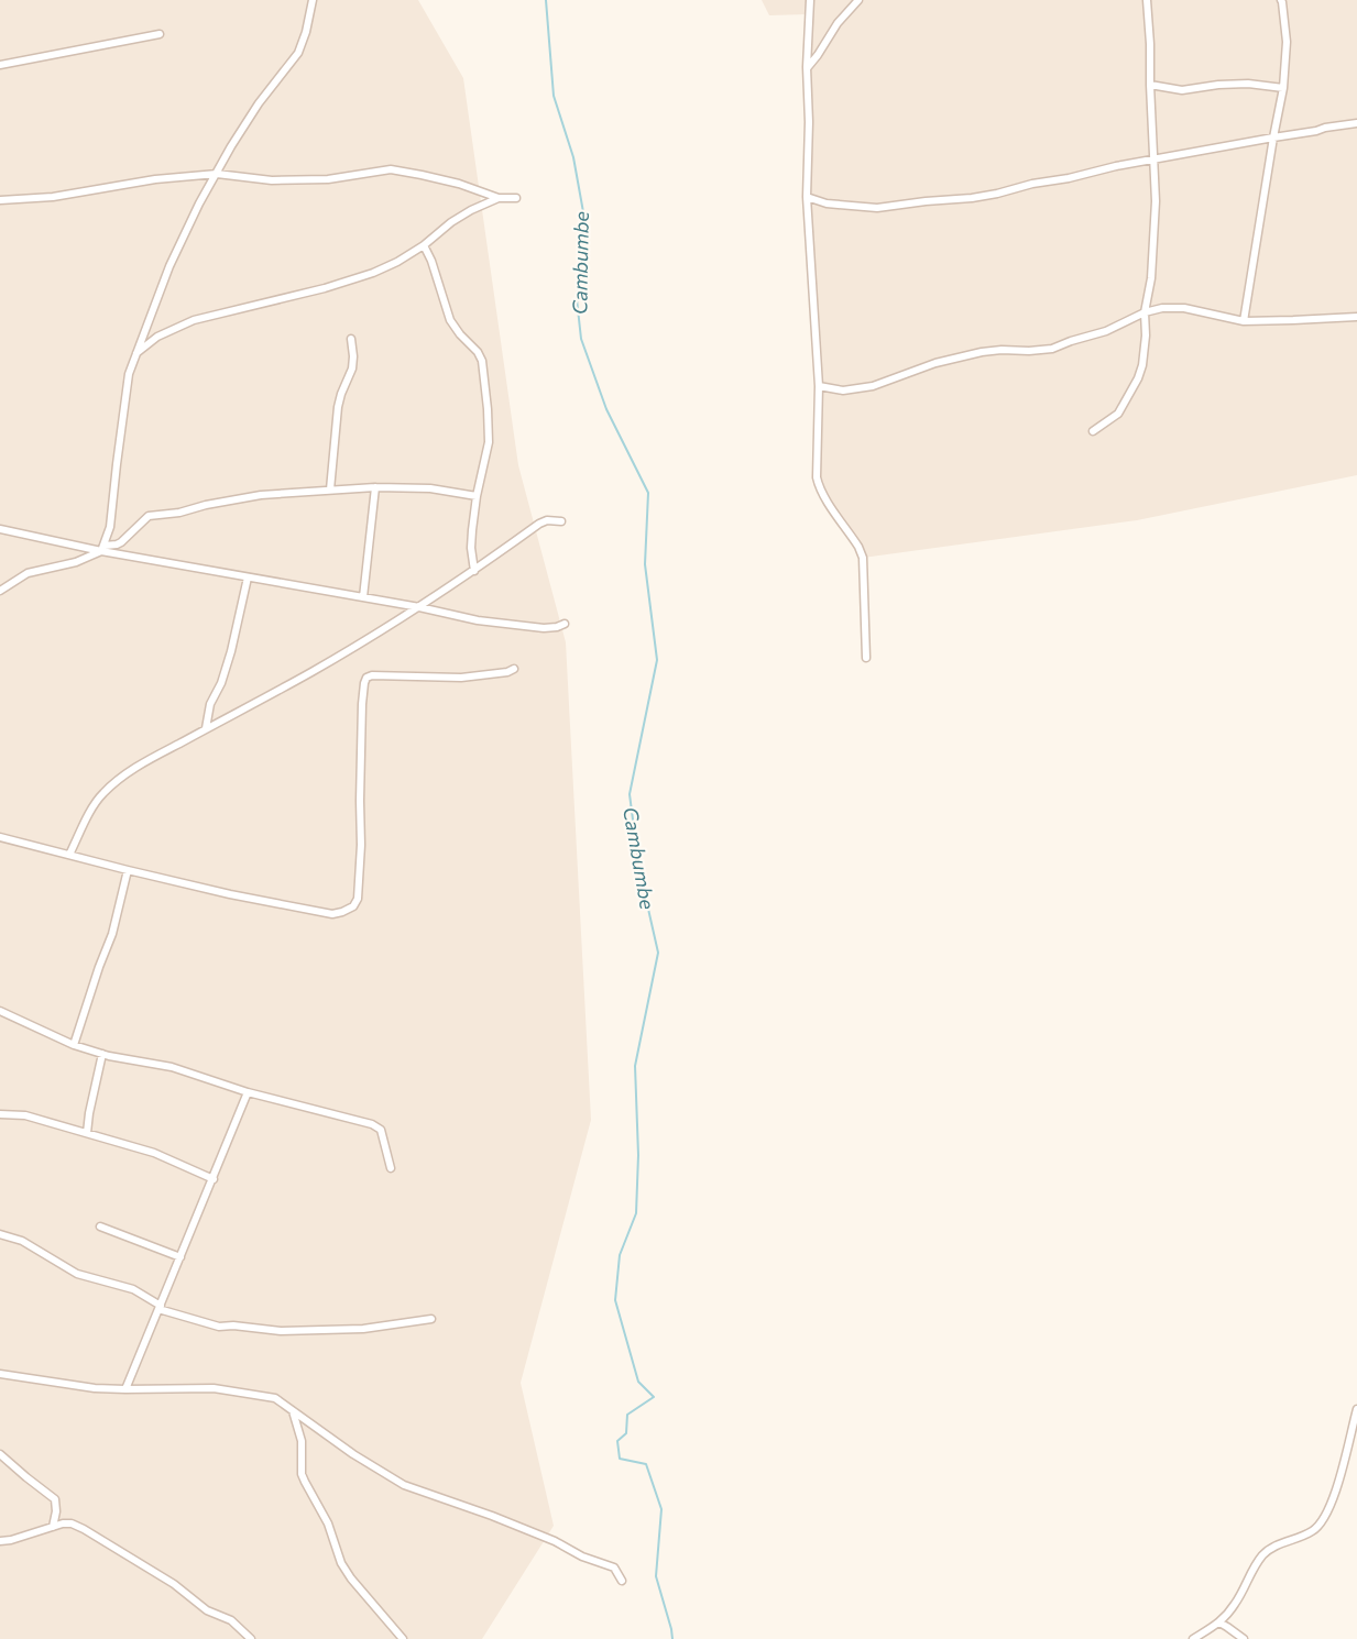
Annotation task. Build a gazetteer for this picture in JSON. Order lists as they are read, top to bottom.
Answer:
{
  "water": ["Cambumbe"]
}
